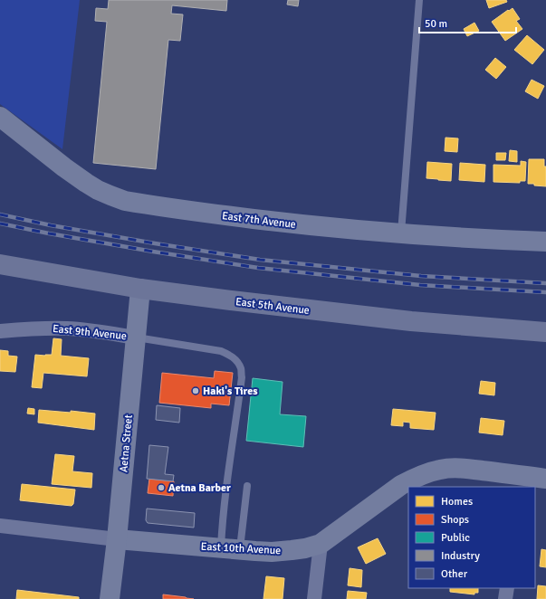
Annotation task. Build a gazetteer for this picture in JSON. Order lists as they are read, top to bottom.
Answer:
{
  "streets": {
    "main road": ["East 5th Avenue"],
    "street": [
      "East 7th Avenue",
      "East 9th Avenue",
      "Aetna Street",
      "East 10th Avenue"
    ]
  },
  "crossings": [
    ["East 5th Avenue", "Aetna Street"],
    ["East 9th Avenue", "Aetna Street"],
    ["Aetna Street", "East 10th Avenue"]
  ],
  "places": ["Haki's Tires", "Aetna Barber"],
  "legend": [
    "Homes",
    "Shops",
    "Public",
    "Industry",
    "Other"
  ],
  "scale_bar": "50 m"
}
